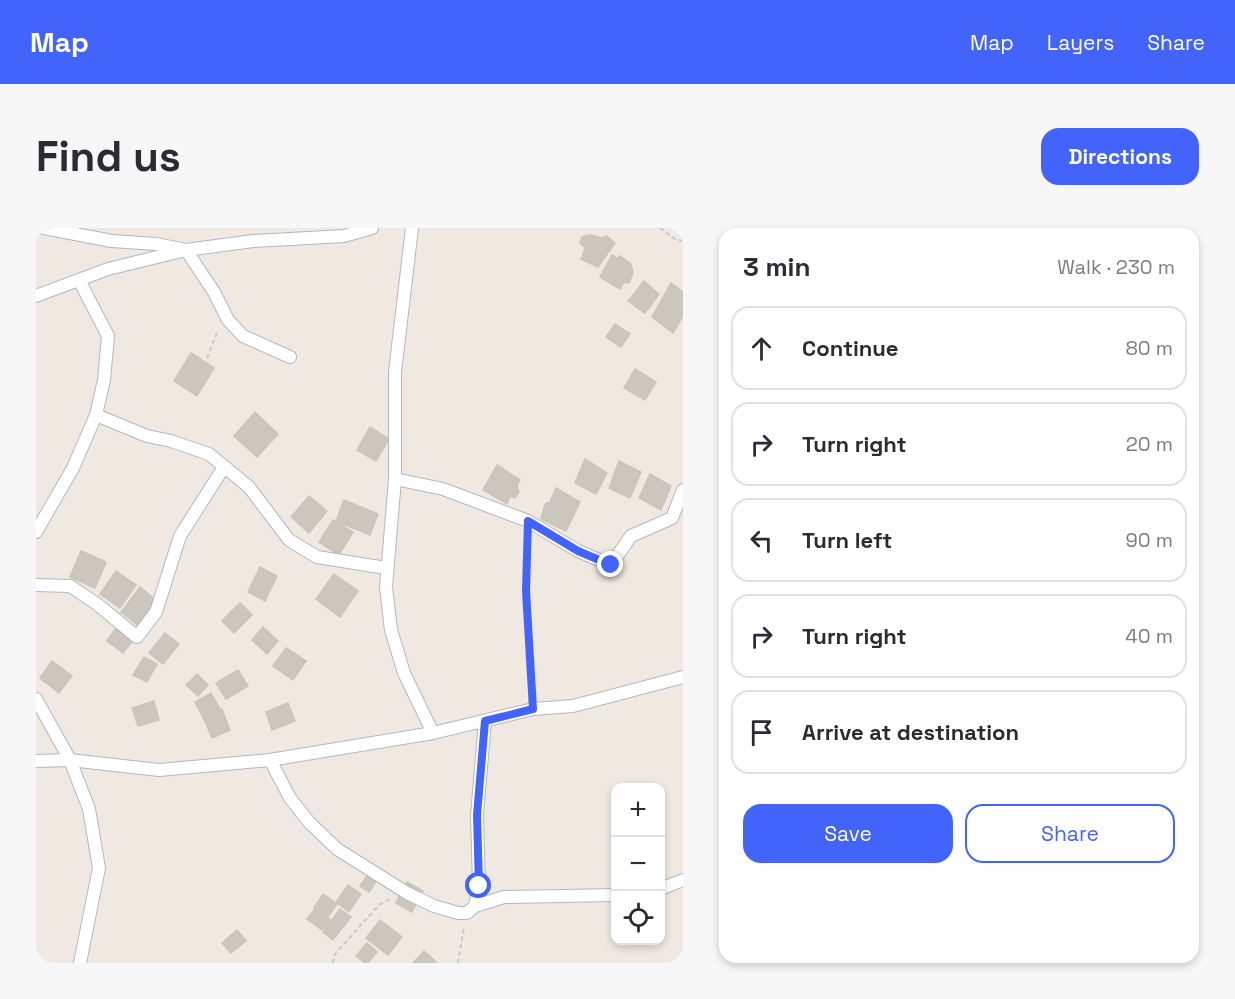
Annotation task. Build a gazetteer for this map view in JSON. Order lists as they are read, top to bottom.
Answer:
{
  "page": {
    "header": "Map",
    "nav": ["Map", "Layers", "Share"],
    "buttons": [
      "Directions",
      ["Save", "Share"]
    ],
    "title": "Find us",
    "heading": ["3 min", "Walk · 230 m"],
    "list": [
      ["Continue", "80 m"],
      ["Turn right", "20 m"],
      ["Turn left", "90 m"],
      ["Turn right", "40 m"],
      "Arrive at destination"
    ],
    "map_buttons": ["+", "−"]
  }
}
